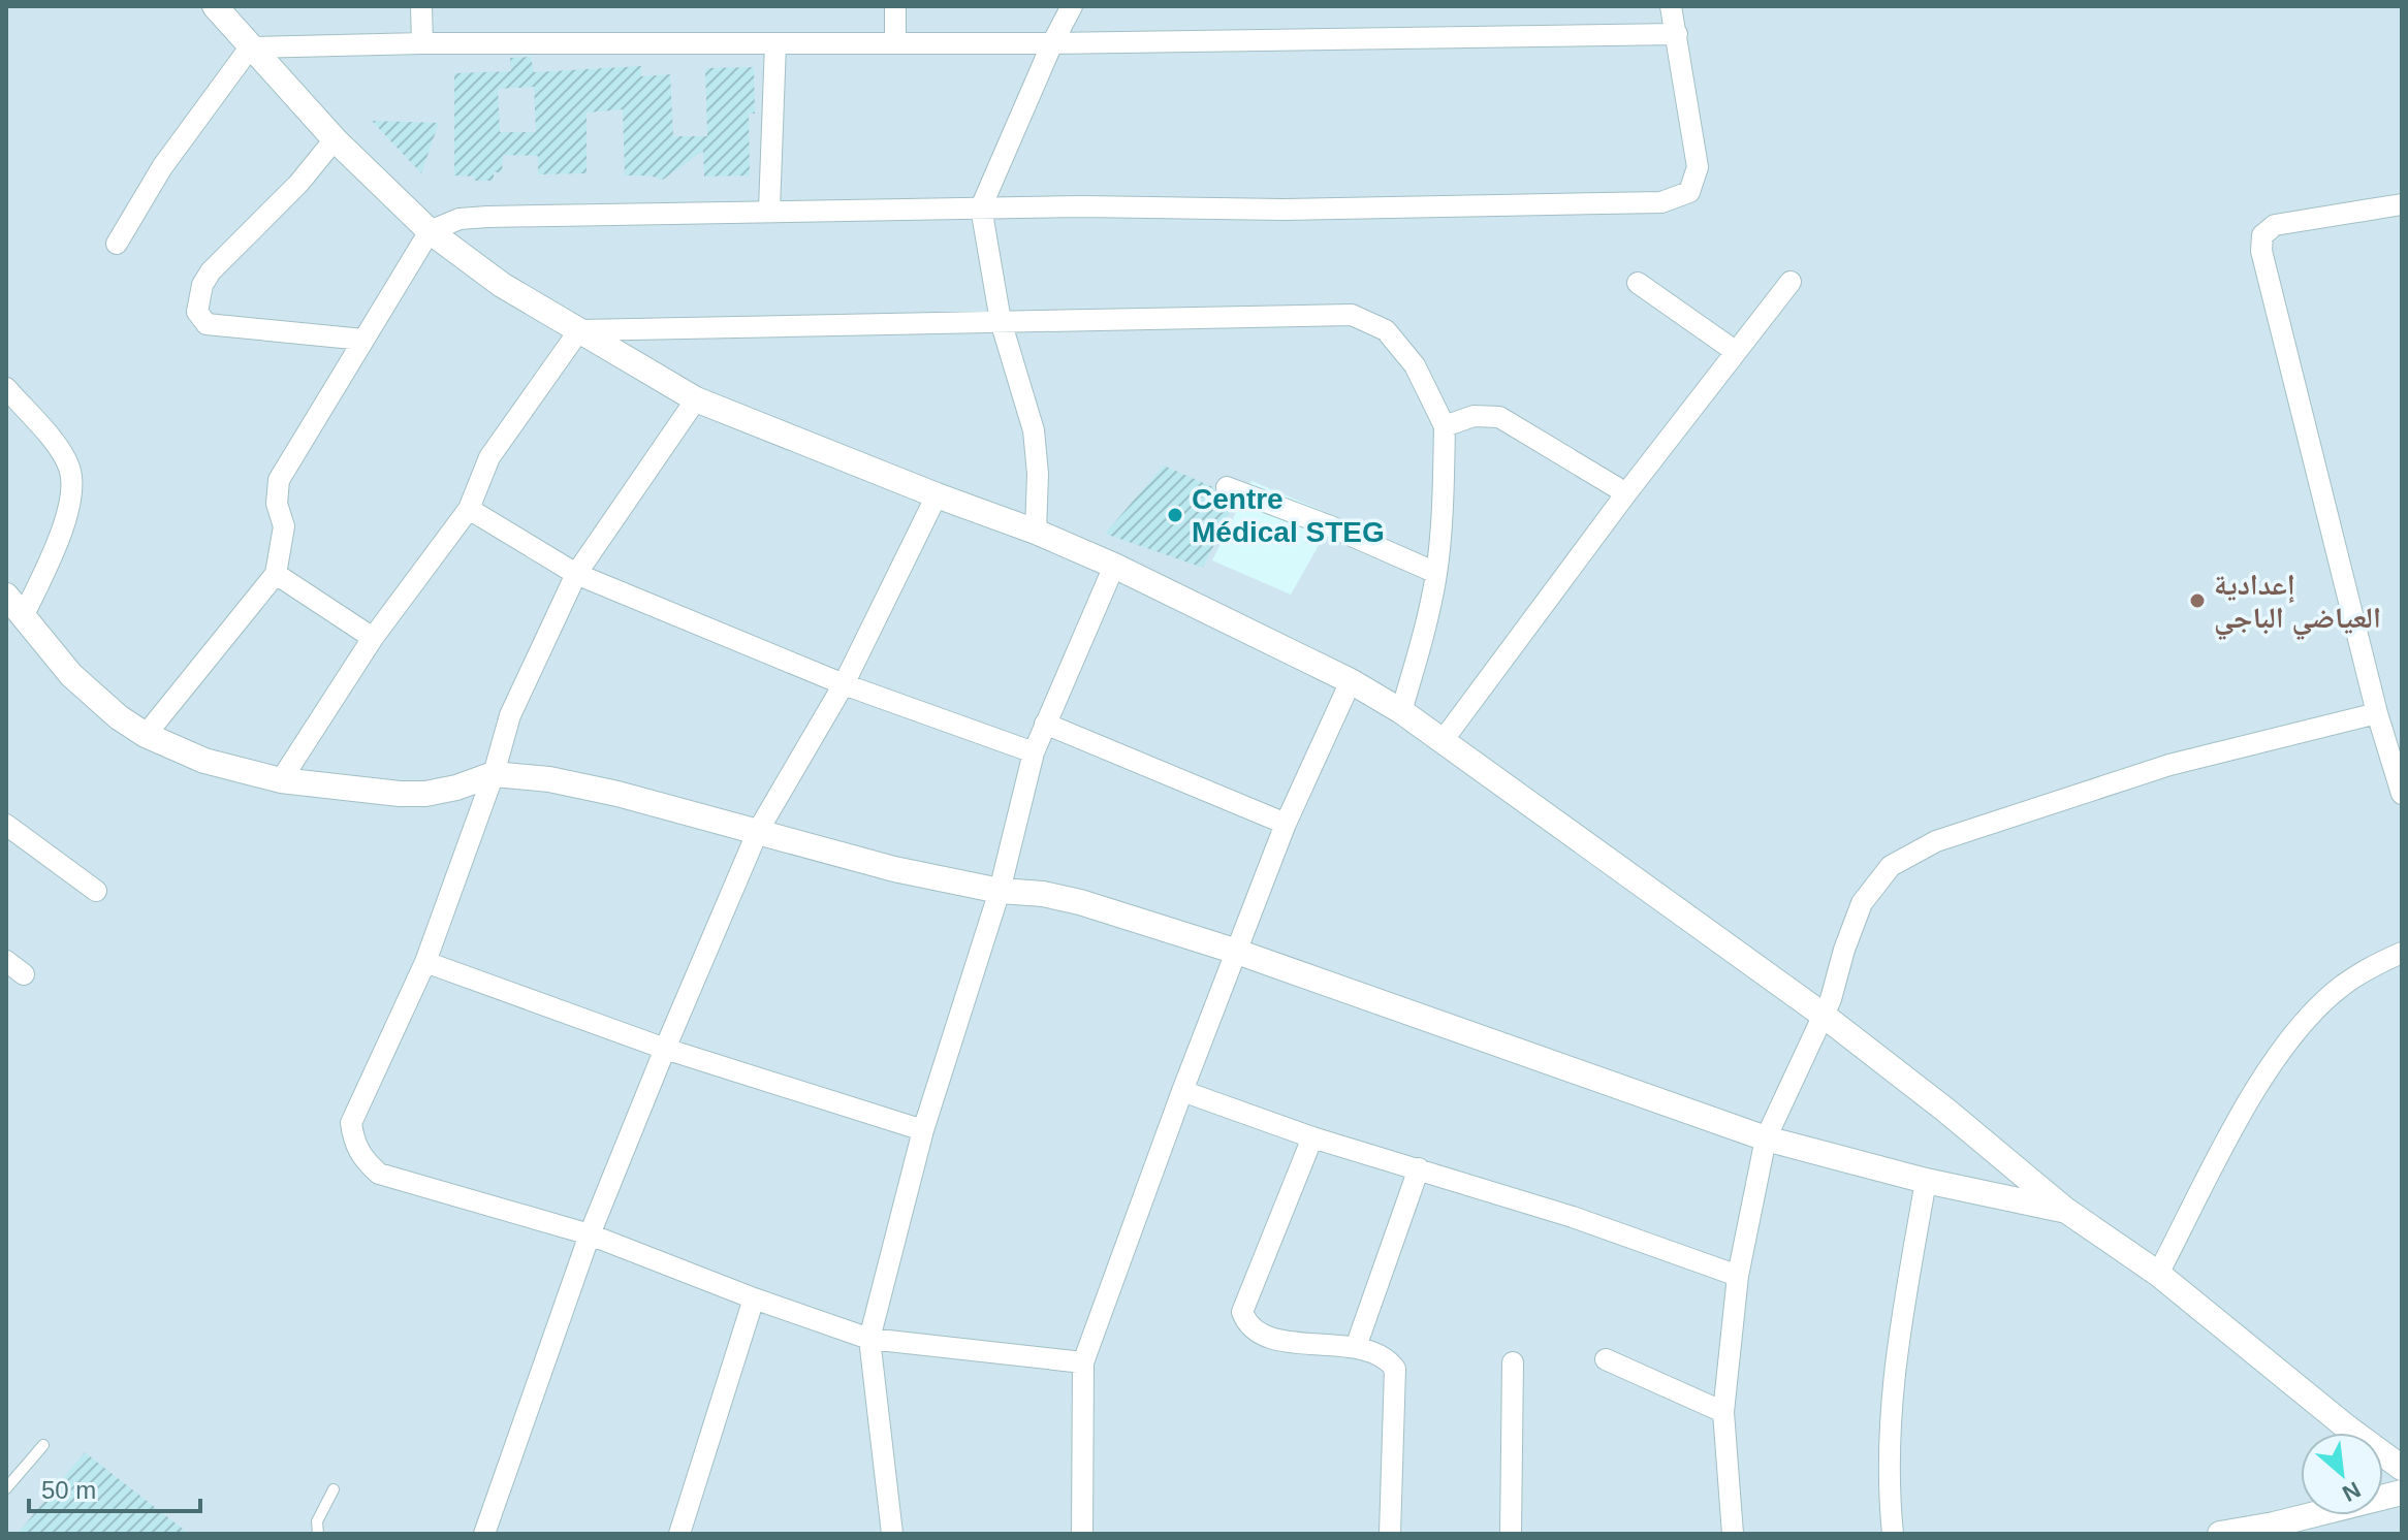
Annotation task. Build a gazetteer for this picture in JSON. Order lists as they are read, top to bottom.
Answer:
{
  "places": ["Centre Médical STEG", "إعدادية العياضي الباجي"],
  "scale_bar": "50 m",
  "north": "bottom right"
}
